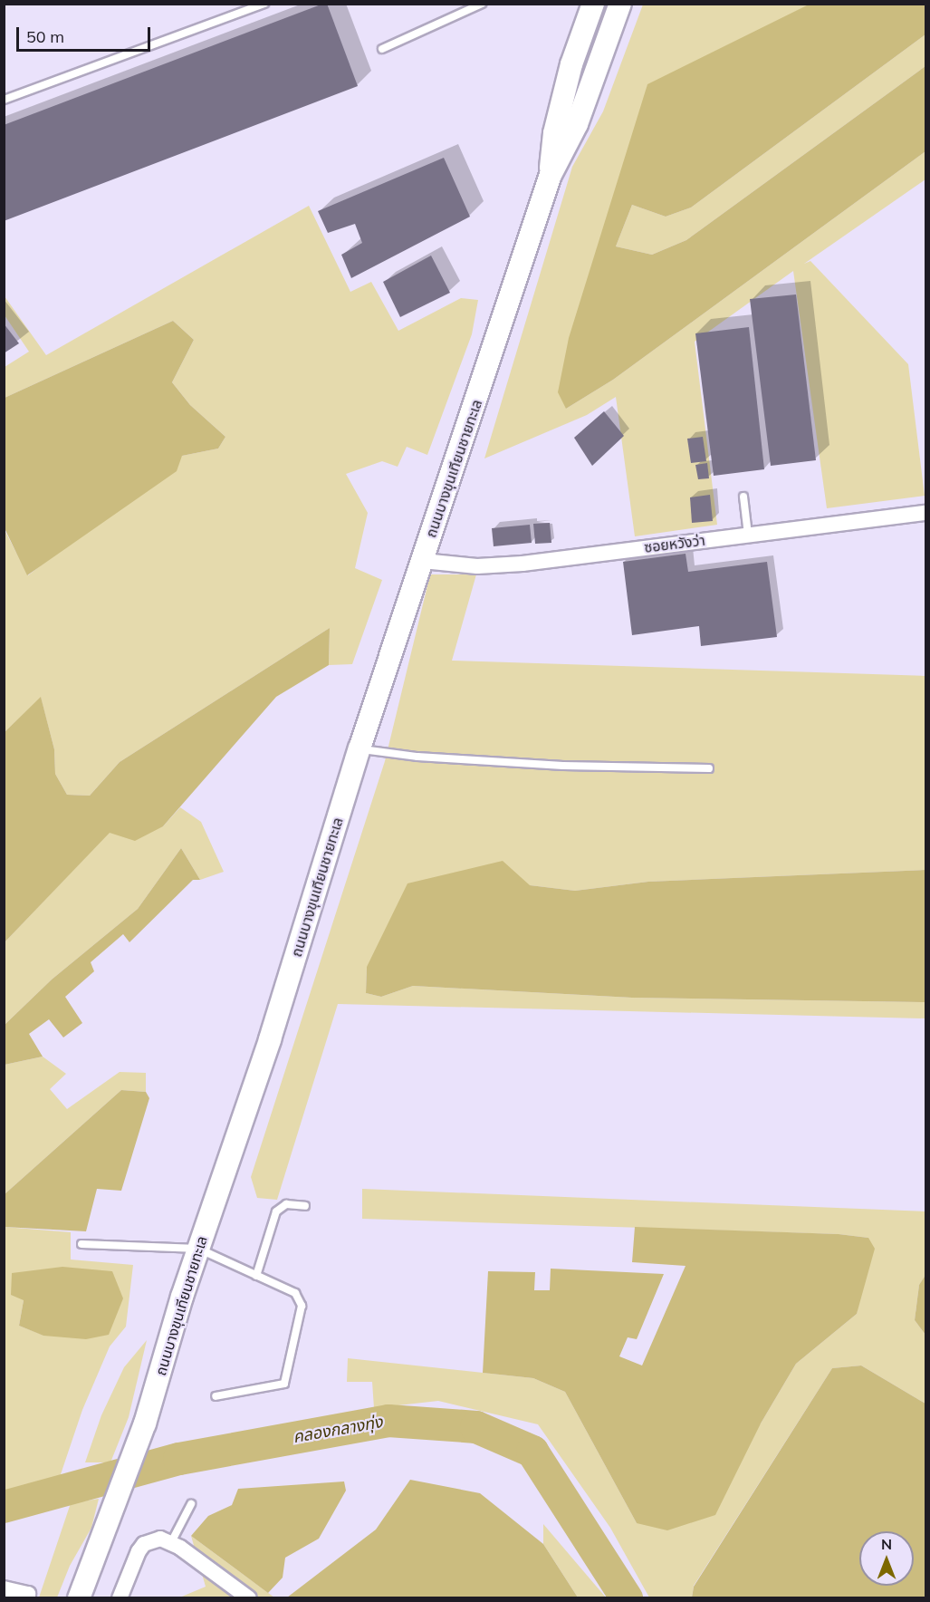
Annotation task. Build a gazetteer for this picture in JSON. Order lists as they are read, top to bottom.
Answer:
{
  "streets": {
    "main road": ["ถนนบางขุนเทียนชายทะเล"],
    "street": ["ซอยหวังว่า"]
  },
  "crossings": [
    ["ถนนบางขุนเทียนชายทะเล", "ซอยหวังว่า"]
  ],
  "water": ["คลองกลางทุ่ง"],
  "scale_bar": "50 m",
  "north": "top"
}
